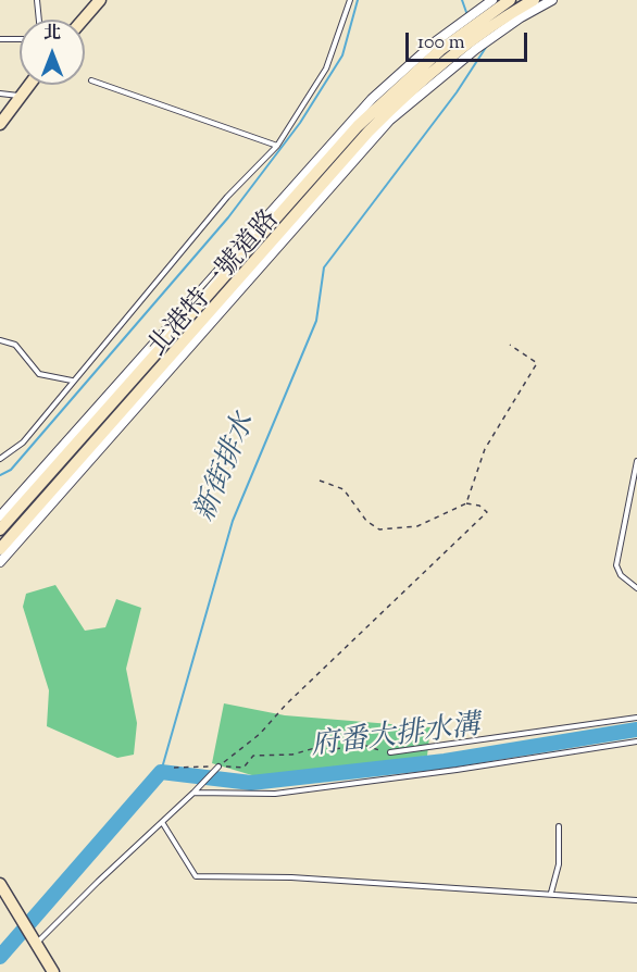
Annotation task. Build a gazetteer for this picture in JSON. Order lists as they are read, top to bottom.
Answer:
{
  "streets": {
    "street": ["北港特一號道路"]
  },
  "water": ["新街排水", "府番大排水溝"],
  "scale_bar": "100 m",
  "north": "top"
}
